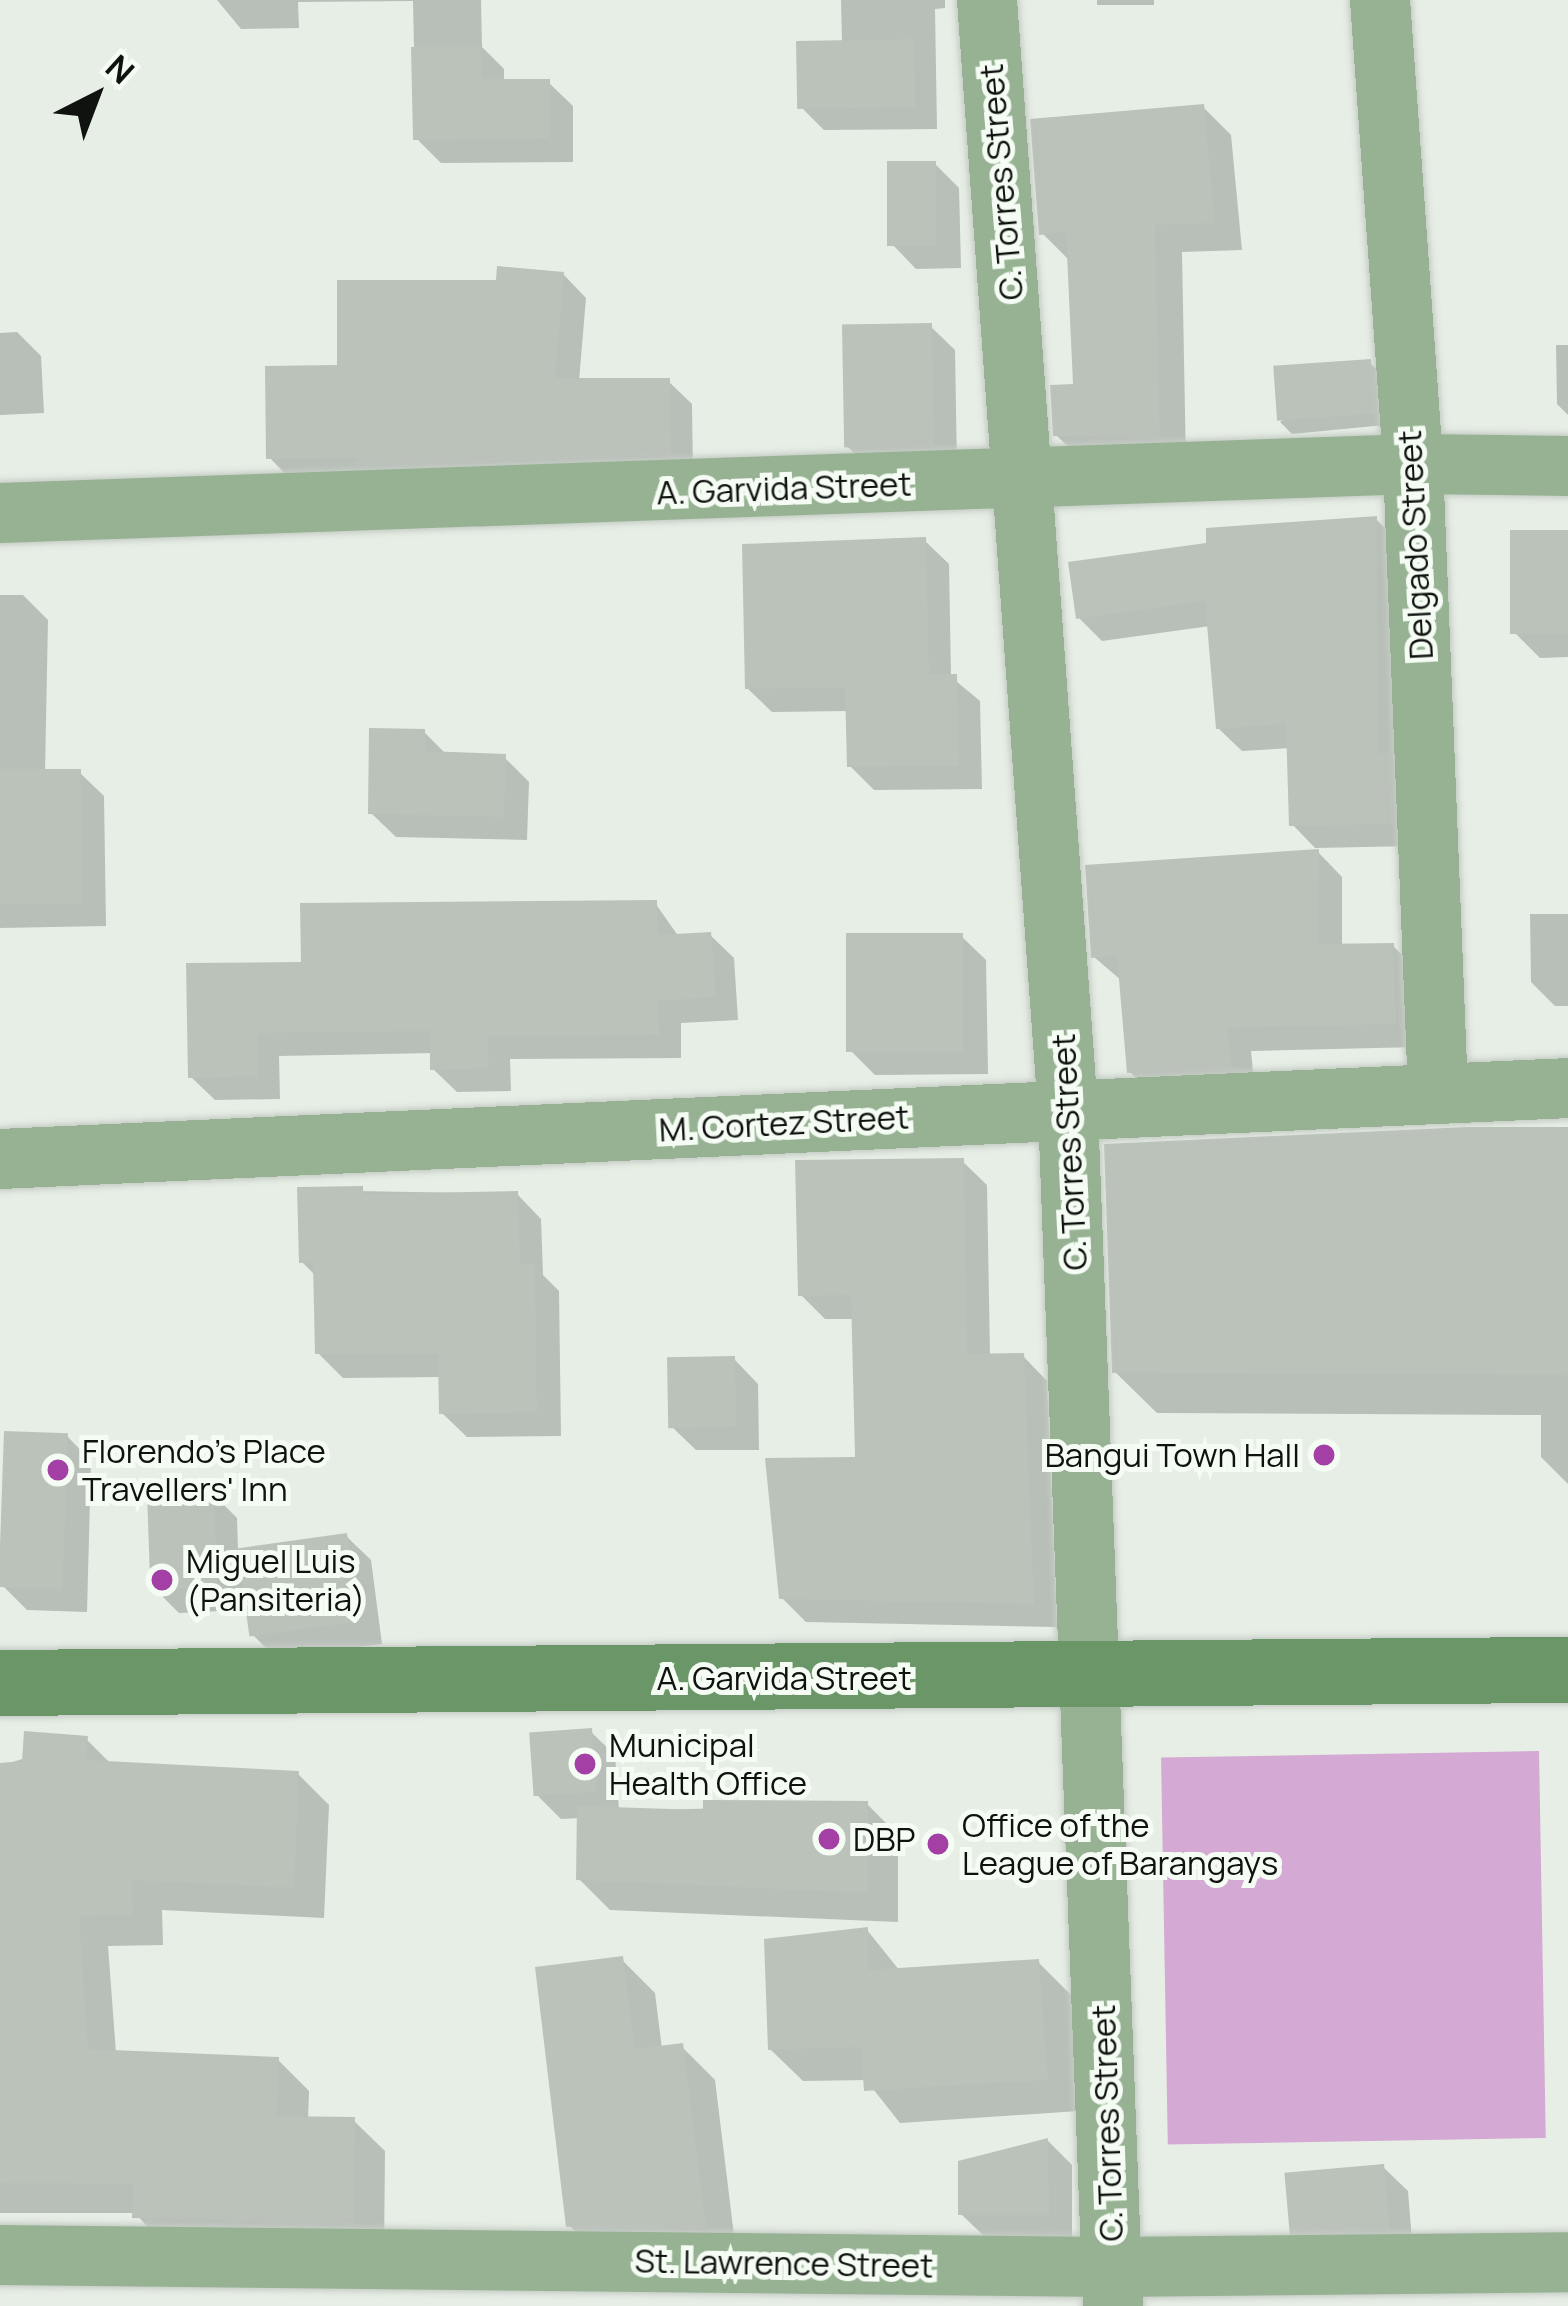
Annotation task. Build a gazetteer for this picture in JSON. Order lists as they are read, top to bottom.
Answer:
{
  "streets": {
    "main road": ["A. Garvida Street"],
    "street": [
      "C. Torres Street",
      "Delgado Street",
      "M. Cortez Street",
      "St. Lawrence Street"
    ]
  },
  "crossings": [
    ["C. Torres Street", "A. Garvida Street"],
    ["C. Torres Street", "M. Cortez Street"],
    ["C. Torres Street", "St. Lawrence Street"],
    ["A. Garvida Street", "Delgado Street"],
    ["Delgado Street", "M. Cortez Street"]
  ],
  "places": [
    "Bangui Town Hall",
    "Florendo's Place Travellers' Inn",
    "Miguel Luis (Pansiteria)",
    "Municipal Health Office",
    "DBP",
    "Office of the League of Barangays"
  ],
  "north": "top right"
}
